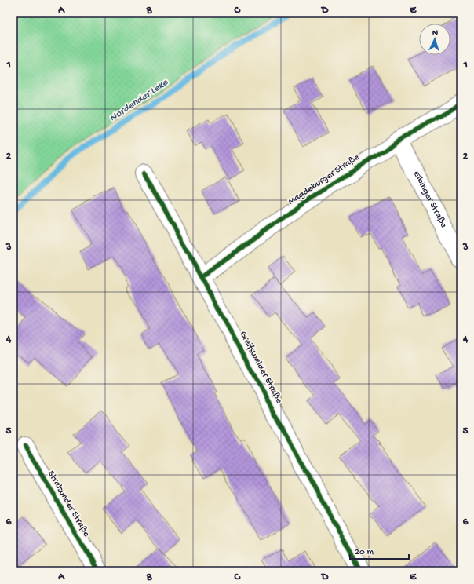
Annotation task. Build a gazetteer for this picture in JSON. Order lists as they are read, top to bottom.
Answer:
{
  "streets": {
    "street": [
      "Magdeburger Straße",
      "Elbinger Straße",
      "Greifswalder Straße",
      "Stralsunder Straße"
    ]
  },
  "crossings": [
    ["Magdeburger Straße", "Elbinger Straße"],
    ["Magdeburger Straße", "Greifswalder Straße"]
  ],
  "water": ["Nordender Leke"],
  "scale_bar": "20 m",
  "north": "top",
  "grid": {
    "columns": [
      "A",
      "B",
      "C",
      "D",
      "E"
    ],
    "rows": [
      "1",
      "2",
      "3",
      "4",
      "5",
      "6"
    ]
  }
}
